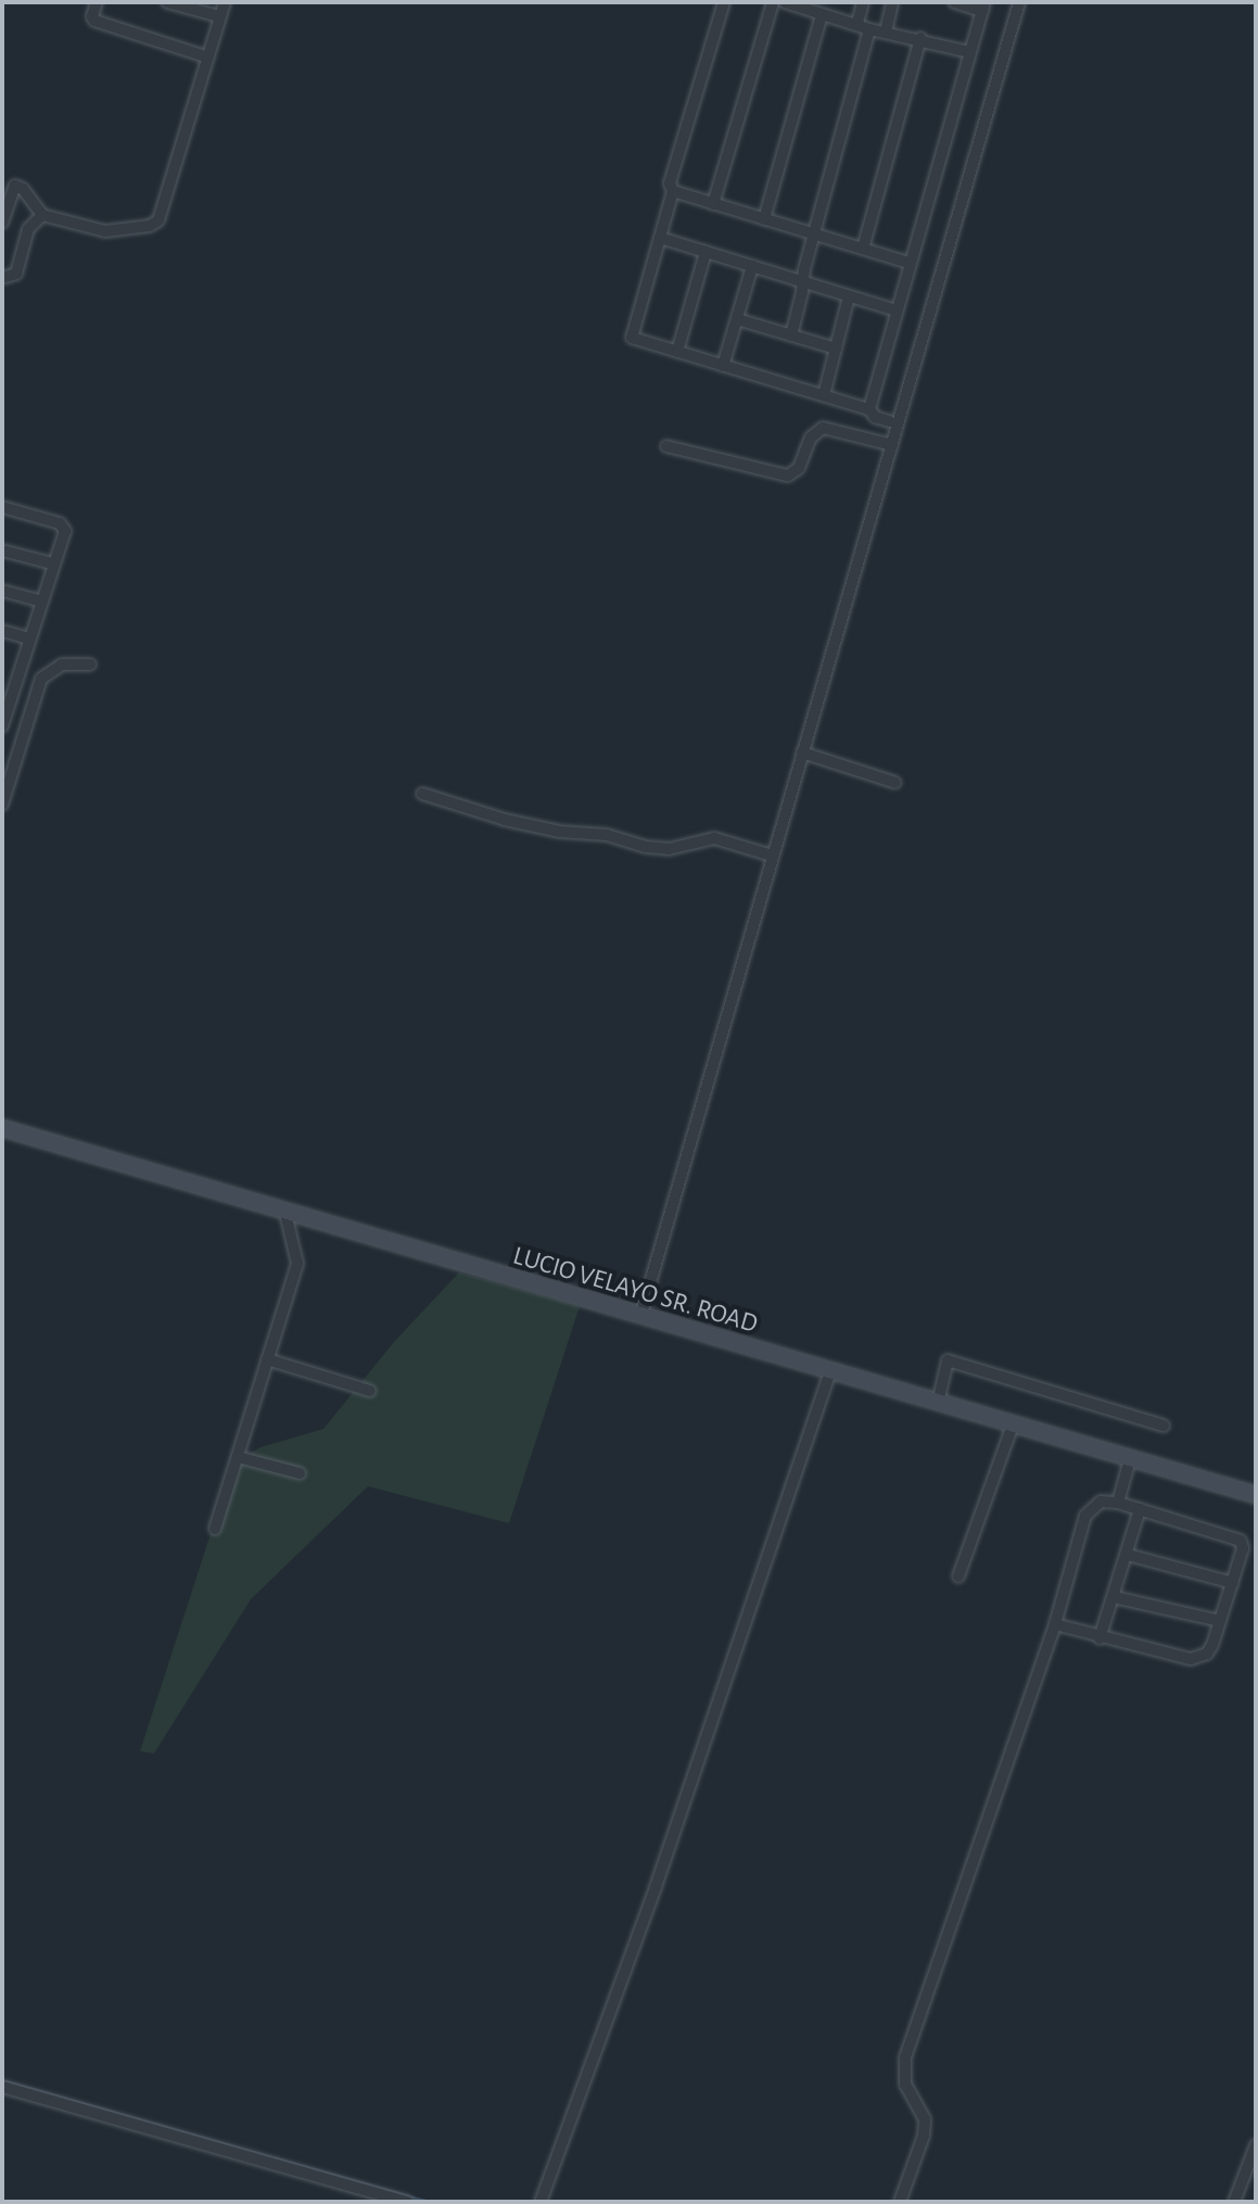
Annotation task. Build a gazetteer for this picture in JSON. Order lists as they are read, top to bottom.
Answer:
{
  "streets": {
    "main road": ["LUCIO VELAYO SR. ROAD"]
  }
}
